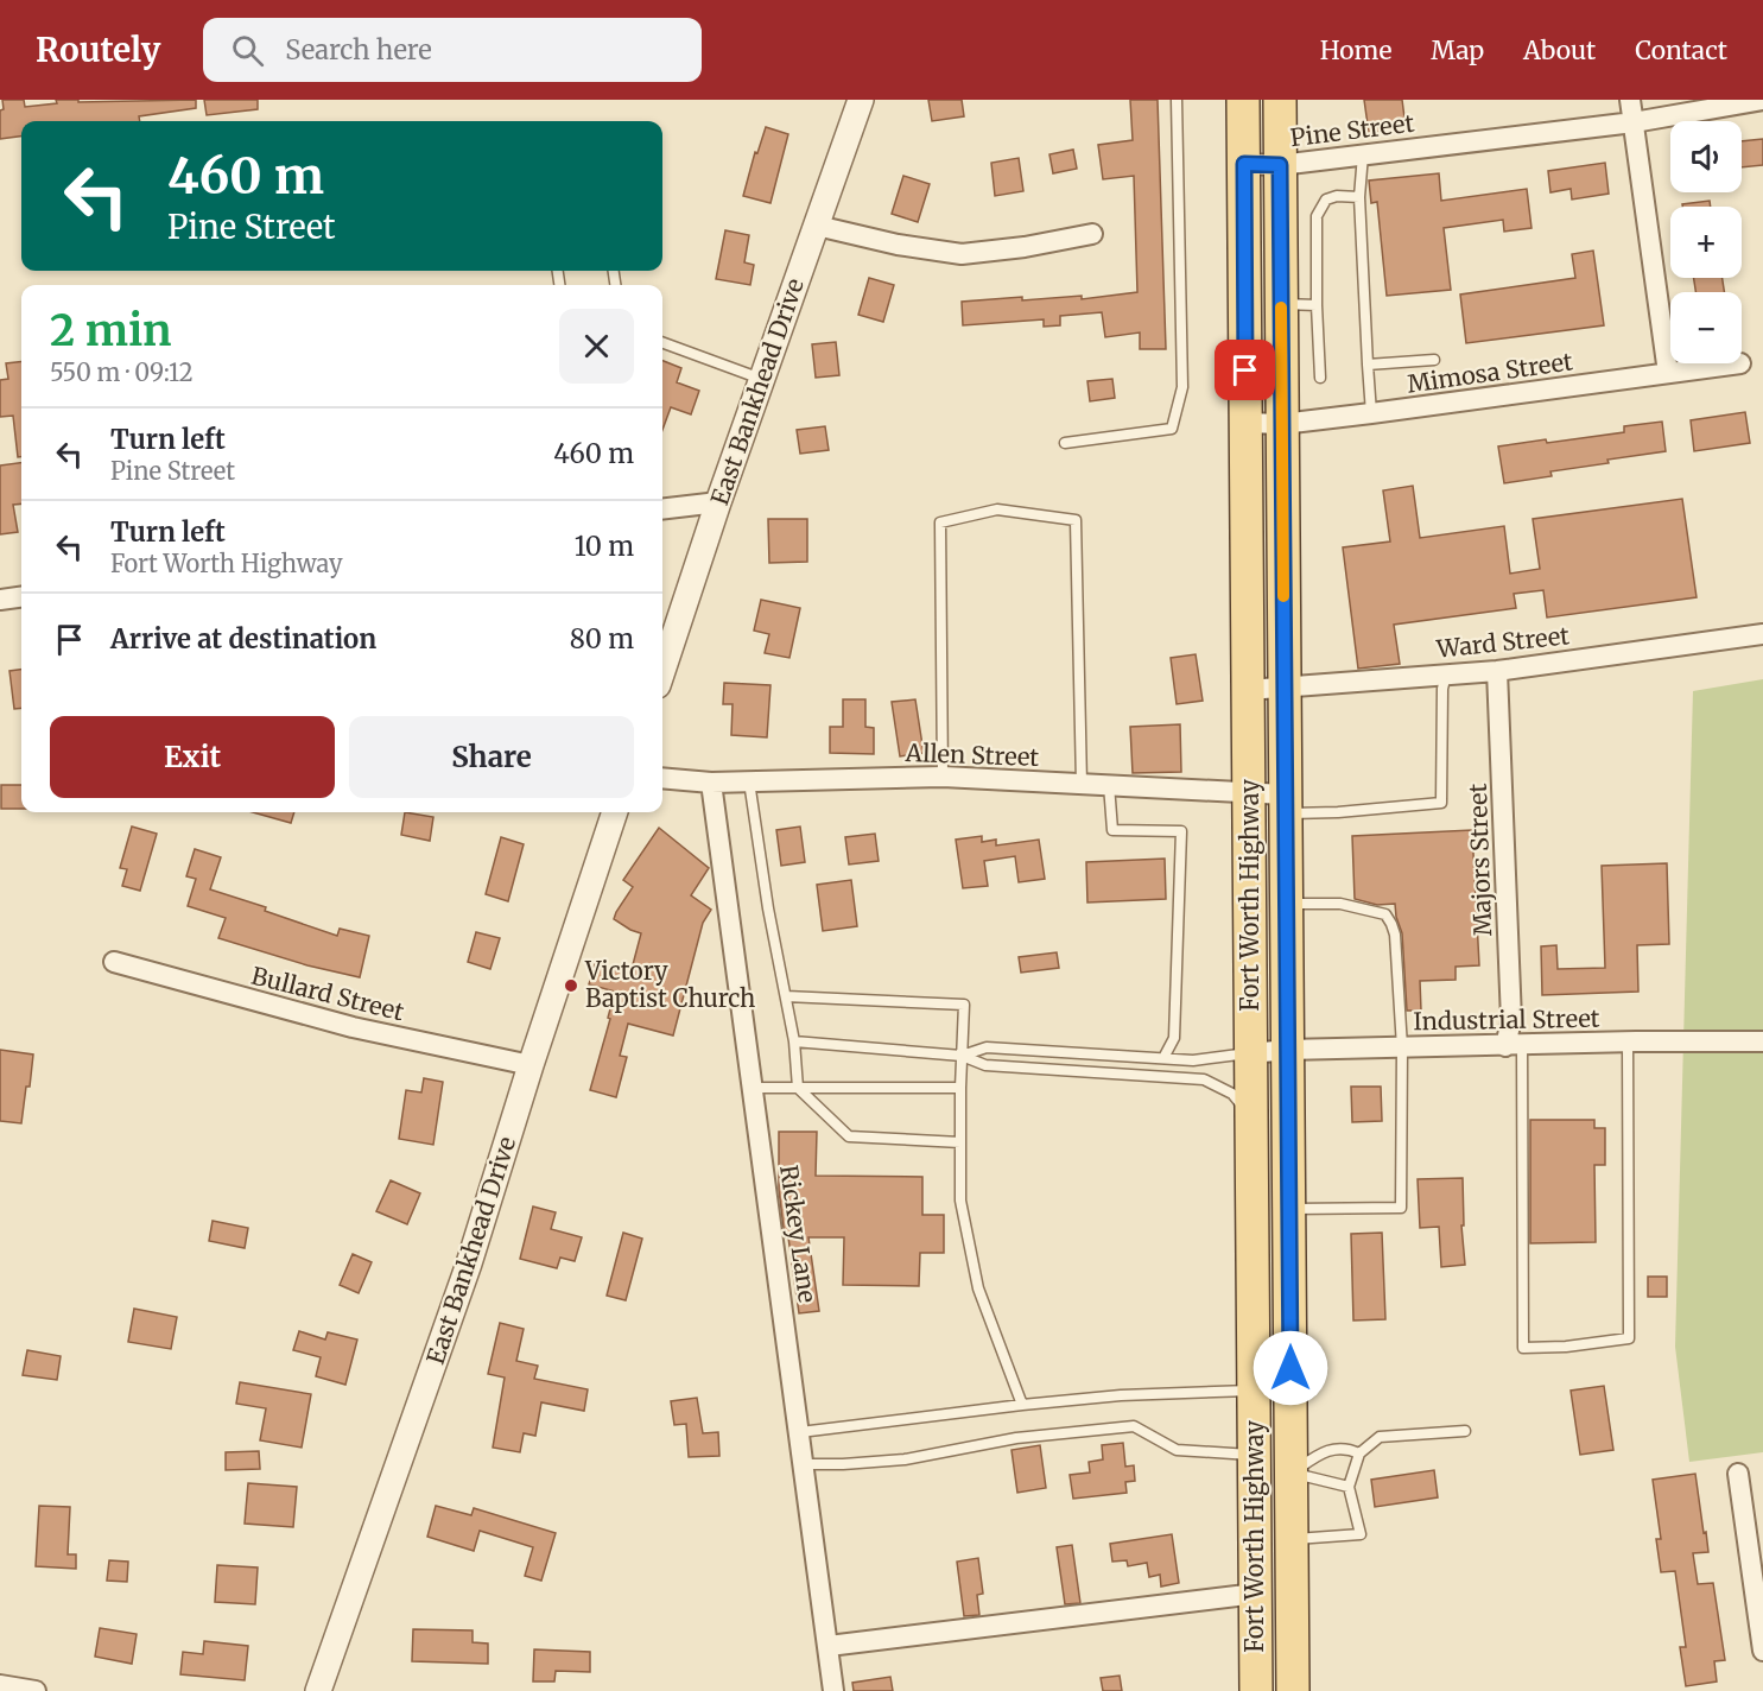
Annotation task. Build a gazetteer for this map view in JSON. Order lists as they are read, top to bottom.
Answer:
{
  "streets": {
    "main road": ["Fort Worth Highway"],
    "street": [
      "Pine Street",
      "Mimosa Street",
      "East Bankhead Drive",
      "Ward Street",
      "Allen Street",
      "Majors Street",
      "Bullard Street",
      "Industrial Street",
      "Rickey Lane"
    ]
  },
  "crossings": [
    ["Pine Street", "Fort Worth Highway"],
    ["Mimosa Street", "Fort Worth Highway"],
    ["East Bankhead Drive", "Bullard Street"],
    ["Ward Street", "Majors Street"],
    ["Ward Street", "Fort Worth Highway"],
    ["Allen Street", "Fort Worth Highway"],
    ["Allen Street", "Rickey Lane"],
    ["Majors Street", "Industrial Street"],
    ["Fort Worth Highway", "Industrial Street"]
  ],
  "places": ["Victory Baptist Church"],
  "page": {
    "header": "Routely",
    "search": "Search here",
    "nav": [
      "Home",
      "Map",
      "About",
      "Contact"
    ],
    "map_buttons": ["+", "−"],
    "turn": ["460 m", "Pine Street"],
    "heading": ["2 min", "550 m · 09:12"],
    "list": [
      {
        "name": "Turn left",
        "note": "Pine Street",
        "value": "460 m"
      },
      {
        "name": "Turn left",
        "note": "Fort Worth Highway",
        "value": "10 m"
      },
      {
        "name": "Arrive at destination",
        "value": "80 m"
      }
    ],
    "buttons": ["Exit", "Share"]
  }
}
